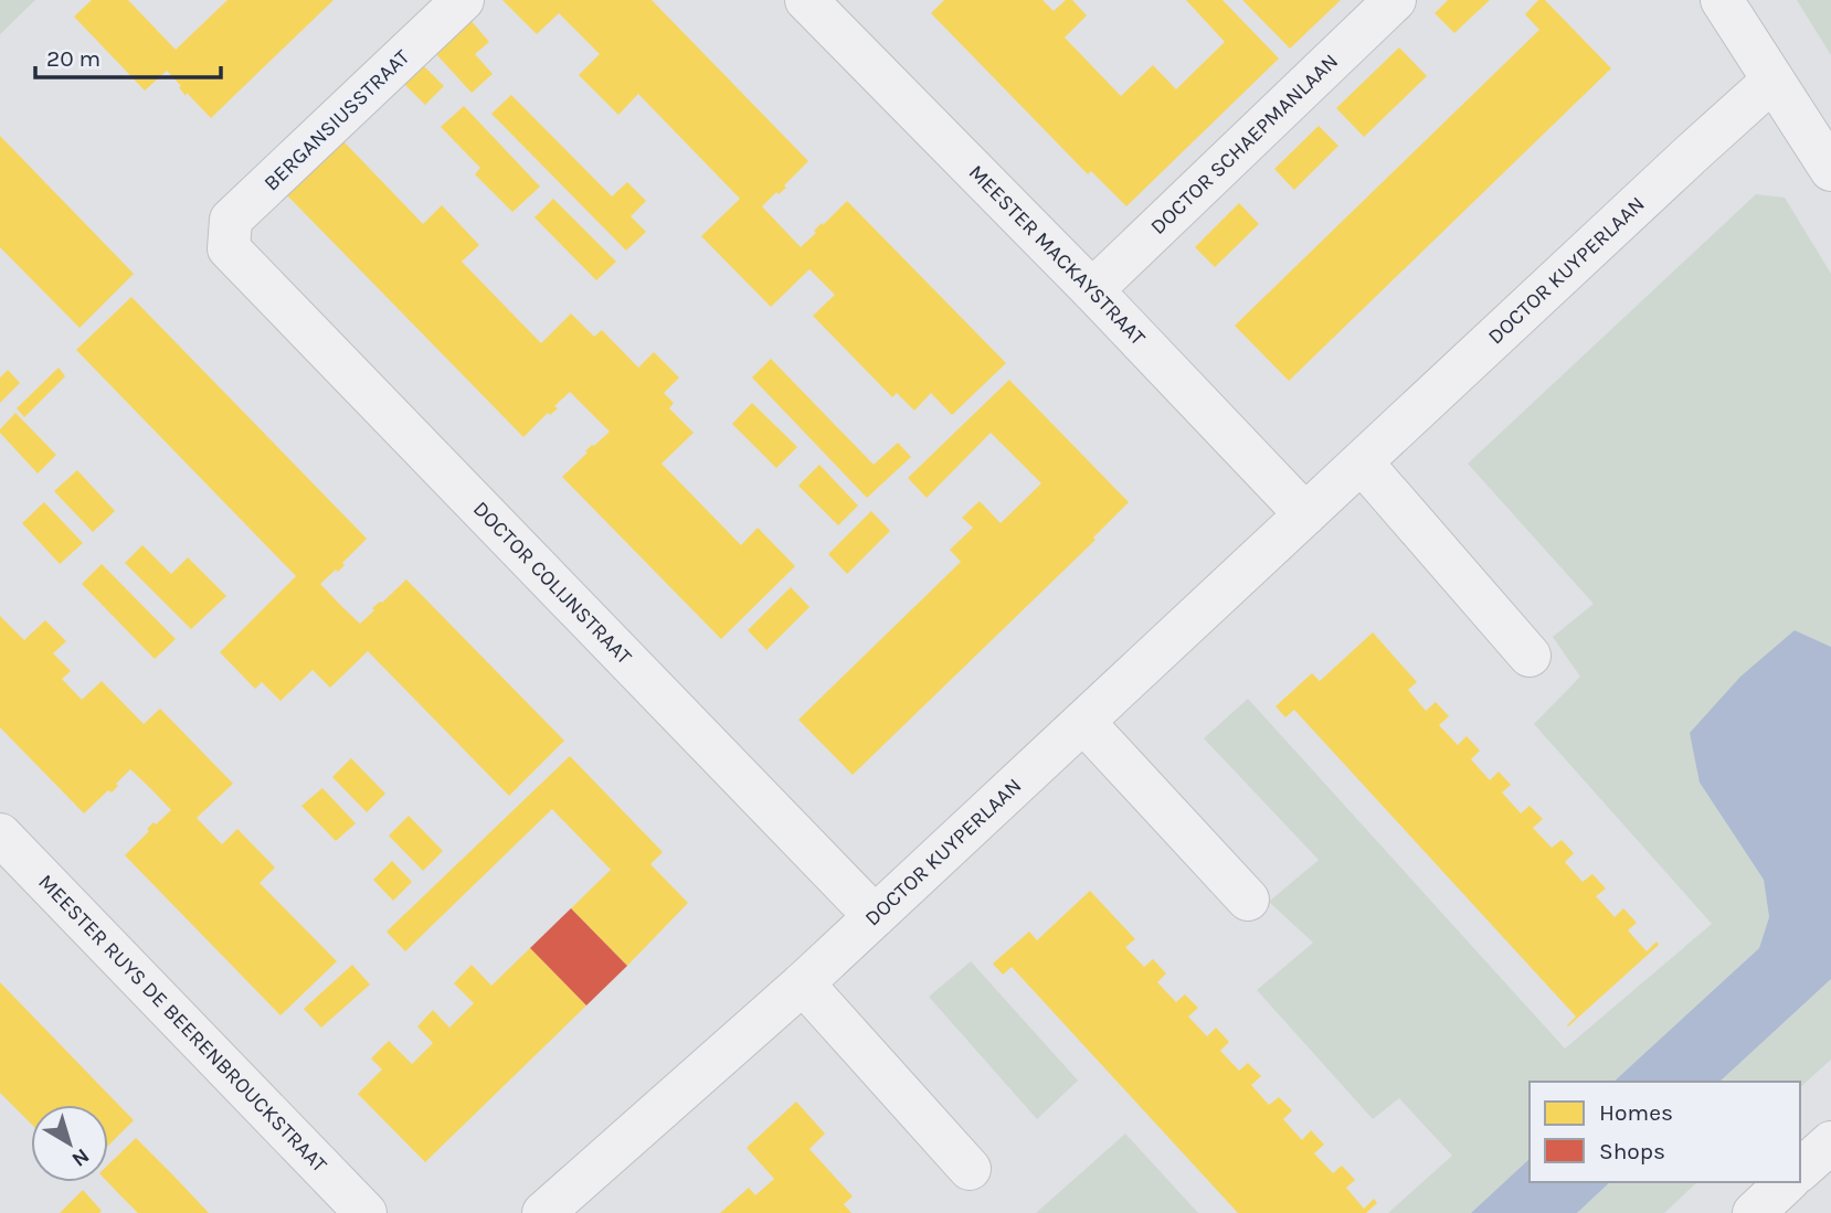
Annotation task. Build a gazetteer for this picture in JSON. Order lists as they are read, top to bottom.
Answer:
{
  "streets": {
    "street": [
      "BERGANSIUSSTRAAT",
      "DOCTOR SCHAEPMANLAAN",
      "MEESTER MACKAYSTRAAT",
      "DOCTOR KUYPERLAAN",
      "DOCTOR COLIJNSTRAAT",
      "MEESTER RUYS DE BEERENBROUCKSTRAAT"
    ]
  },
  "crossings": [
    ["BERGANSIUSSTRAAT", "DOCTOR COLIJNSTRAAT"],
    ["DOCTOR SCHAEPMANLAAN", "MEESTER MACKAYSTRAAT"],
    ["MEESTER MACKAYSTRAAT", "DOCTOR KUYPERLAAN"],
    ["DOCTOR KUYPERLAAN", "DOCTOR COLIJNSTRAAT"]
  ],
  "legend": ["Homes", "Shops"],
  "scale_bar": "20 m",
  "north": "bottom right"
}
